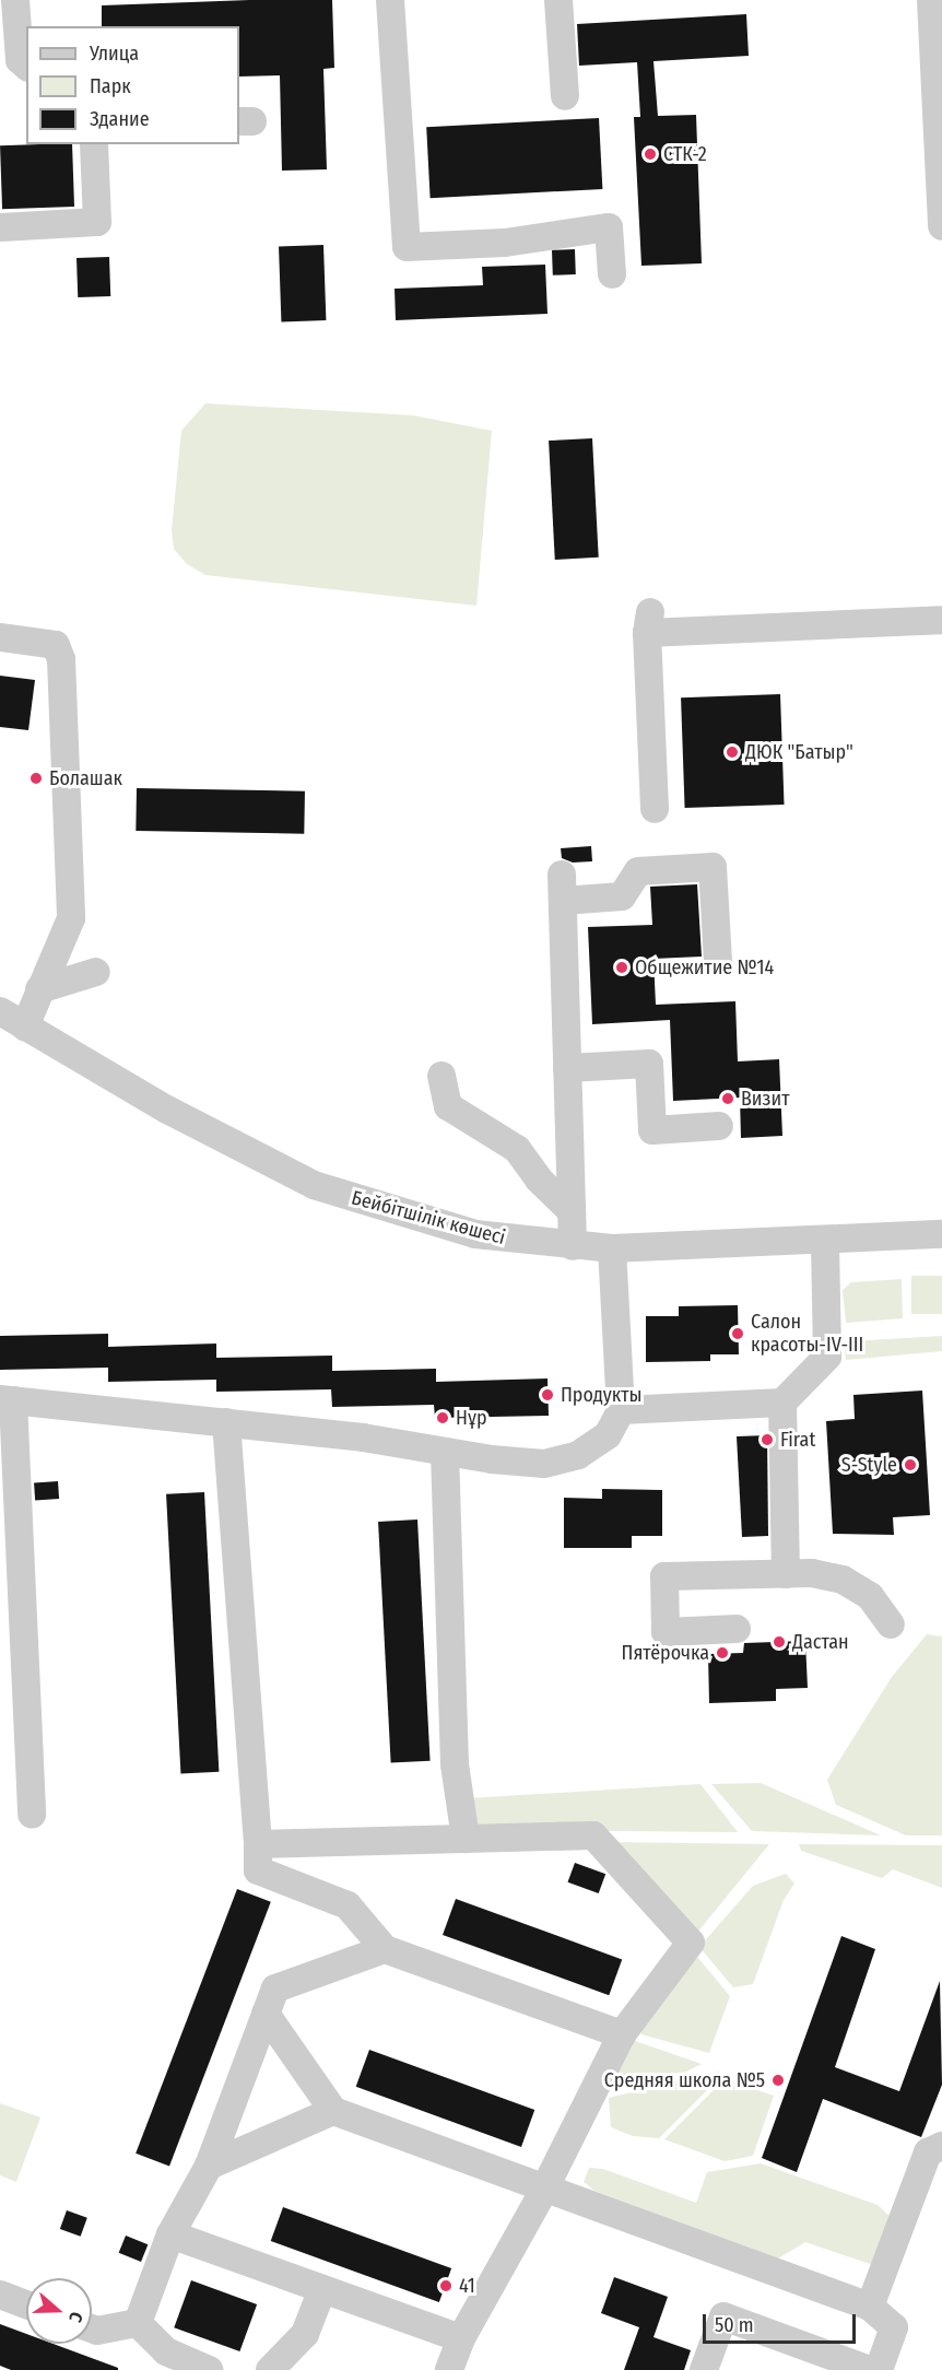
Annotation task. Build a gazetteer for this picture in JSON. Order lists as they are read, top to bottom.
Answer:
{
  "streets": {
    "street": ["Бейбітшілік көшесі"]
  },
  "places": [
    "СТК-2",
    "ДЮК \"Батыр\"",
    "Болашак",
    "Общежитие №14",
    "Визит",
    "Салон красоты-IV-III",
    "Продукты",
    "Нұр",
    "Firat",
    "S-Style",
    "Дастан",
    "Пятёрочка",
    "Средняя школа №5",
    "41"
  ],
  "legend": ["Улица", "Парк", "Здание"],
  "scale_bar": "50 m",
  "north": "right"
}
